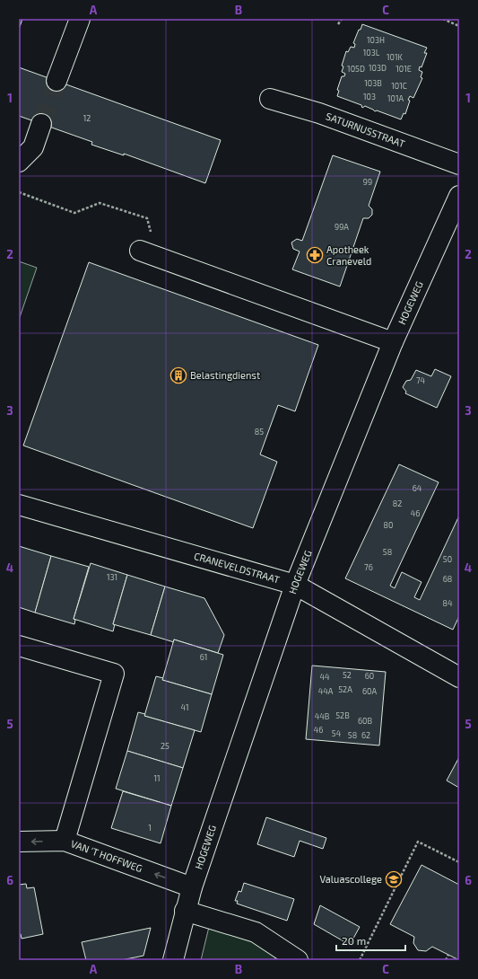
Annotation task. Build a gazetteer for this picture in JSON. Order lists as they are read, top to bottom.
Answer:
{
  "streets": {
    "street": [
      "SATURNUSSTRAAT",
      "HOGEWEG",
      "CRANEVELDSTRAAT",
      "VAN 'T HOFFWEG"
    ]
  },
  "crossings": [
    ["HOGEWEG", "CRANEVELDSTRAAT"],
    ["HOGEWEG", "VAN 'T HOFFWEG"]
  ],
  "one_way": ["VAN 'T HOFFWEG"],
  "places": {
    "pharmacy": ["Apotheek Craneveld"],
    "building": ["Belastingdienst"],
    "school or university": ["Valuascollege"]
  },
  "house_numbers": [
    "103H",
    "103L",
    "101K",
    "103D",
    "105D",
    "101E",
    "103B",
    "101C",
    "103",
    "101A",
    "12",
    "99",
    "99A",
    "74",
    "85",
    "64",
    "82",
    "46",
    "80",
    "58",
    "50",
    "76",
    "131",
    "68",
    "84",
    "61",
    "52",
    "60",
    "44",
    "52A",
    "44A",
    "60A",
    "41",
    "52B",
    "44B",
    "60B",
    "46",
    "54",
    "58",
    "62",
    "25",
    "11",
    "1"
  ],
  "scale_bar": "20 m",
  "grid": {
    "columns": ["A", "B", "C"],
    "rows": [
      "1",
      "2",
      "3",
      "4",
      "5",
      "6"
    ]
  }
}
